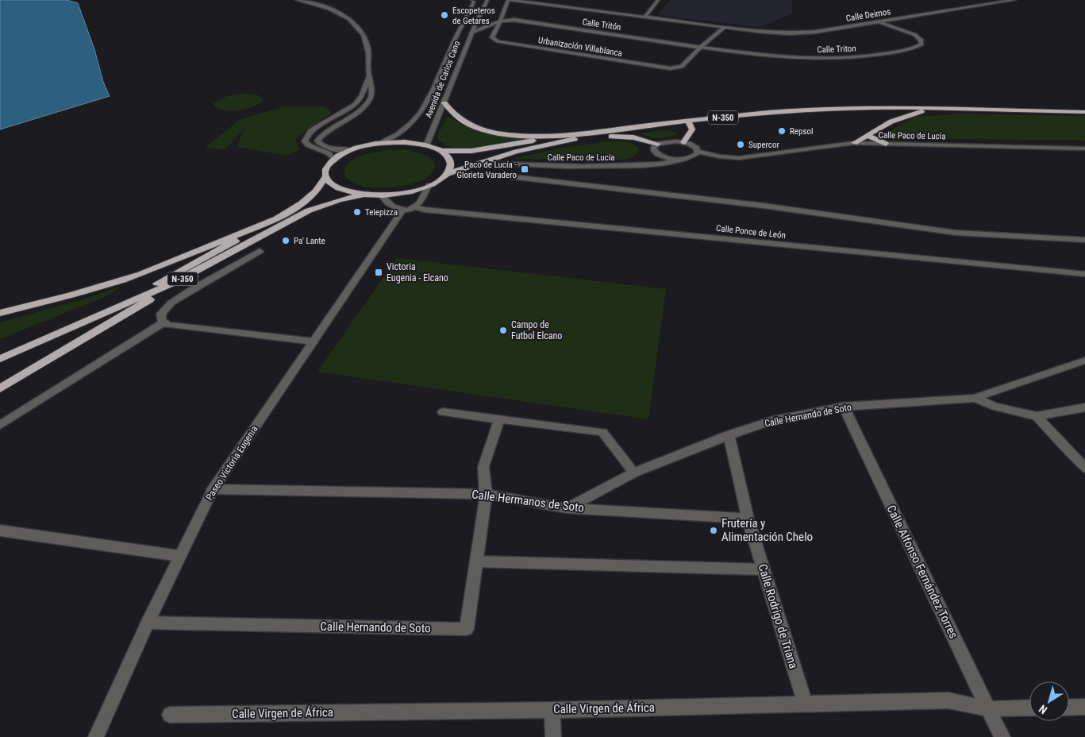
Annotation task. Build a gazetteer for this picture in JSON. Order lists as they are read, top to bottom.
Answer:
{
  "streets": {
    "highway": ["N-350"],
    "street": [
      "Calle Deimos",
      "Calle Tritón",
      "Urbanización Villablanca",
      "Calle Triton",
      "Avenida de Carlos Cano",
      "Calle Paco de Lucía",
      "Calle Ponce de León",
      "Calle Hernando de Soto",
      "Paseo Victoria Eugenia",
      "Calle Hermanos de Soto",
      "Calle Alfonso Fernández Torres",
      "Calle Rodrigo de Triana",
      "Calle Virgen de África"
    ]
  },
  "crossings": [
    ["Calle Deimos", "Urbanización Villablanca"],
    ["Calle Deimos", "Calle Triton"],
    ["Calle Tritón", "Urbanización Villablanca"],
    ["Calle Tritón", "Calle Triton"],
    ["Calle Tritón", "Avenida de Carlos Cano"],
    ["Urbanización Villablanca", "Calle Triton"],
    ["Avenida de Carlos Cano", "N-350"],
    ["N-350", "Calle Paco de Lucía"],
    ["Calle Hernando de Soto", "Paseo Victoria Eugenia"],
    ["Calle Hernando de Soto", "Calle Hermanos de Soto"],
    ["Calle Hernando de Soto", "Calle Alfonso Fernández Torres"],
    ["Calle Hernando de Soto", "Calle Rodrigo de Triana"],
    ["Paseo Victoria Eugenia", "Calle Hermanos de Soto"],
    ["Calle Hermanos de Soto", "Calle Rodrigo de Triana"],
    ["Calle Alfonso Fernández Torres", "Calle Virgen de África"],
    ["Calle Rodrigo de Triana", "Calle Virgen de África"]
  ],
  "places": {
    "other": [
      "Escopeteros de Getares",
      "Repsol",
      "Supercor",
      "Telepizza",
      "Pa' Lante",
      "Campo de Futbol Elcano",
      "Frutería y Alimentación Chelo"
    ],
    "transit": ["Paco de Lucía - Glorieta Varadero", "Victoria Eugenia - Elcano"]
  },
  "north": "bottom left"
}
